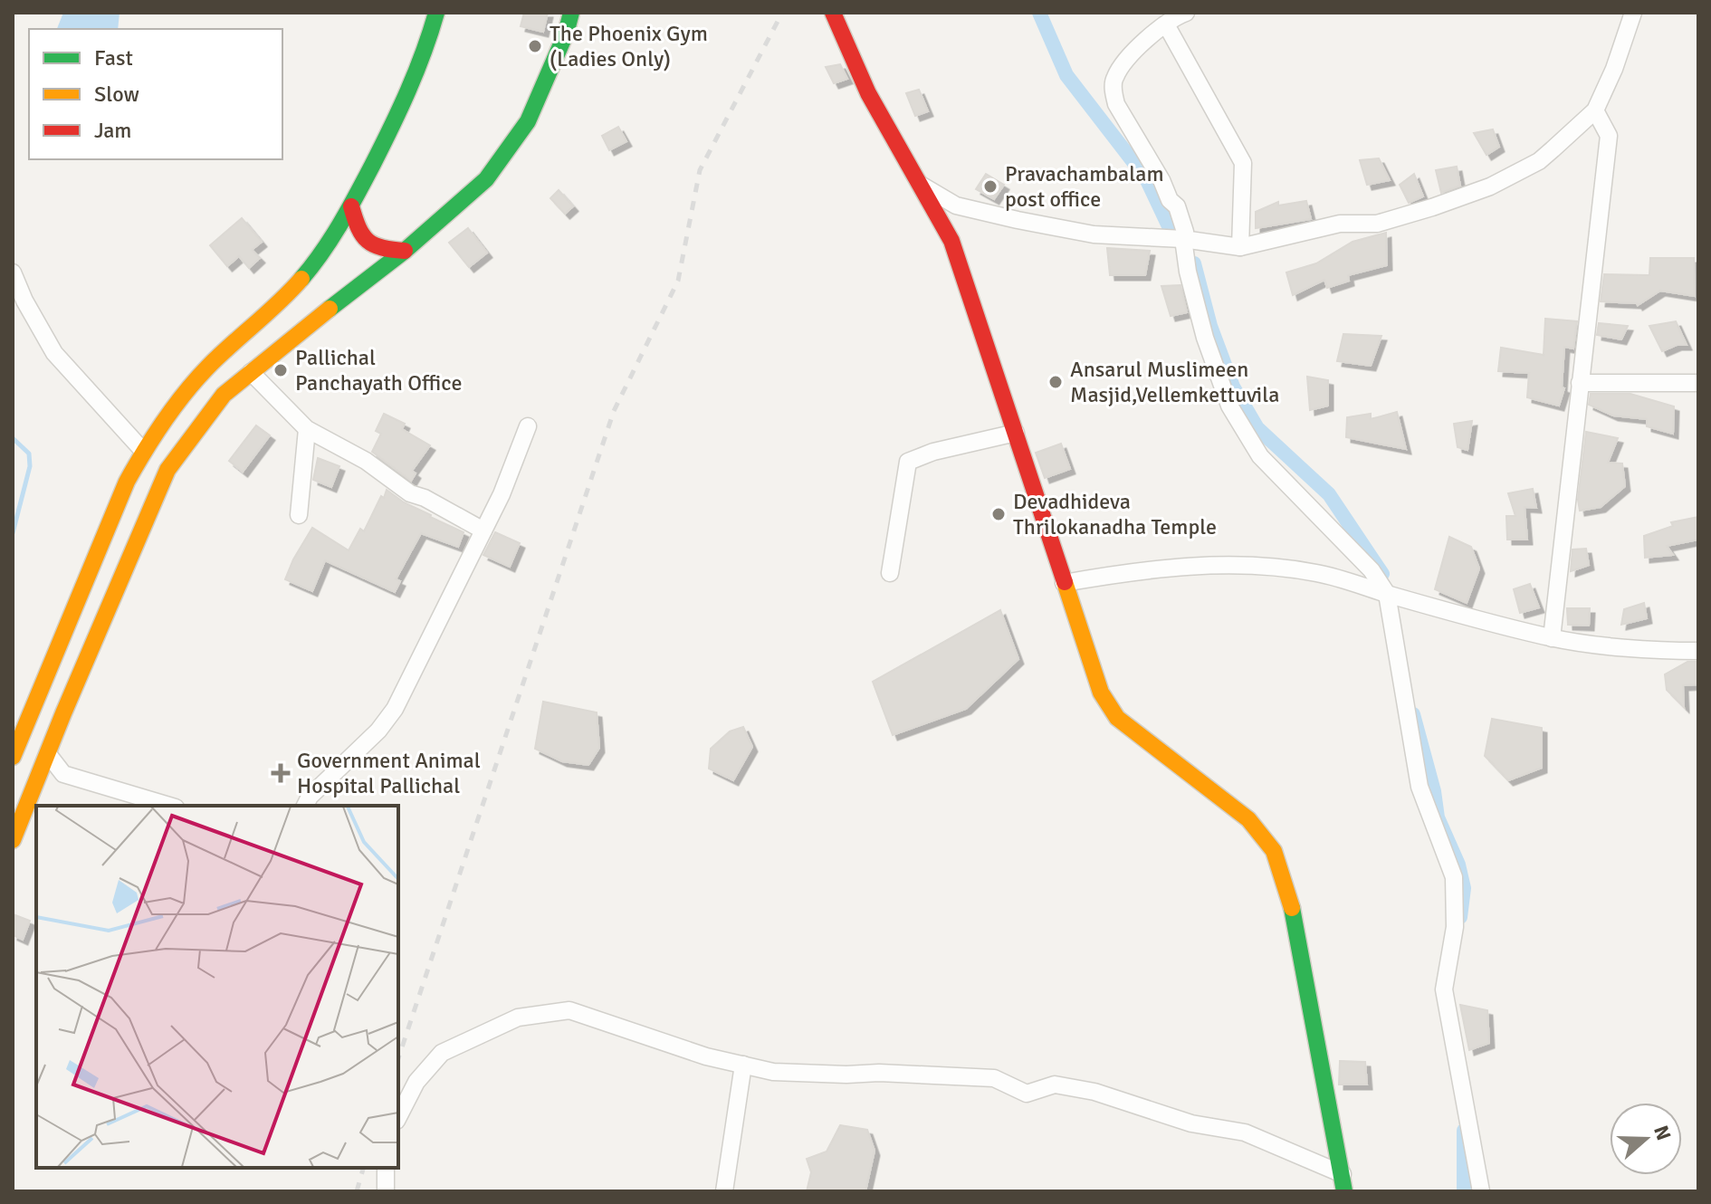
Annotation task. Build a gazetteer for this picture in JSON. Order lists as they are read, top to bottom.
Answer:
{
  "places": {
    "other": [
      "The Phoenix Gym (Ladies Only)",
      "Pravachambalam post office",
      "Pallichal Panchayath Office",
      "Ansarul Muslimeen Masjid,Vellemkettuvila",
      "Devadhideva Thrilokanadha Temple"
    ],
    "health": ["Government Animal Hospital Pallichal"]
  },
  "legend": ["Fast", "Slow", "Jam"],
  "north": "right"
}
